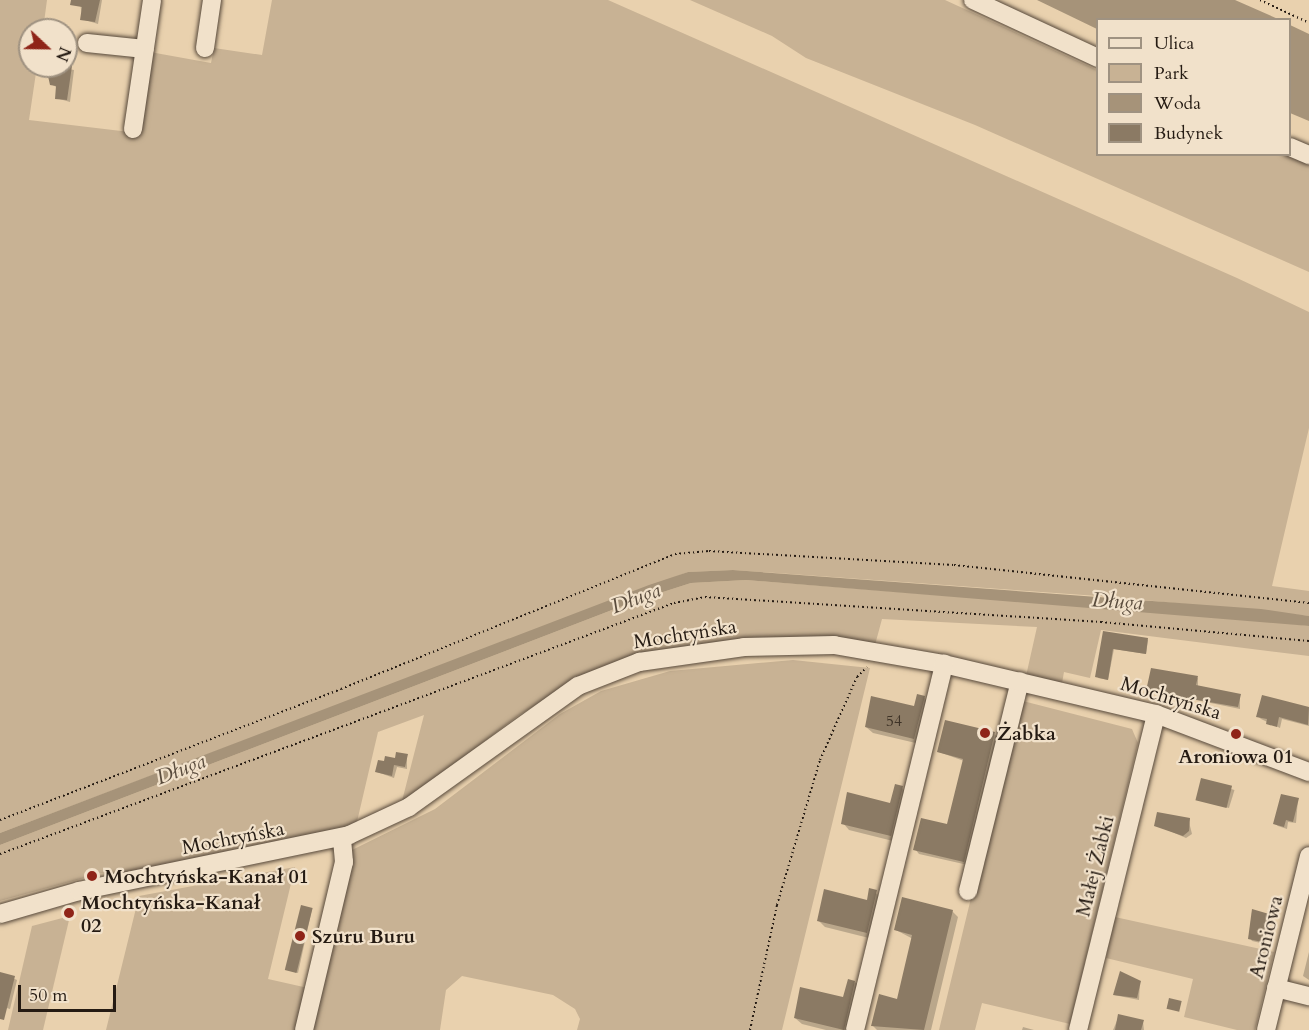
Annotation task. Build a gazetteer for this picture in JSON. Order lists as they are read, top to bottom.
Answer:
{
  "streets": {
    "street": ["Mochtyńska", "Małej Żabki", "Aroniowa"]
  },
  "crossings": [
    ["Mochtyńska", "Małej Żabki"]
  ],
  "water": ["Długa"],
  "places": [
    "Żabka",
    "Aroniowa 01",
    "Mochtyńska-Kanał 01",
    "Mochtyńska-Kanał 02",
    "Szuru Buru"
  ],
  "house_numbers": ["54"],
  "legend": [
    "Ulica",
    "Park",
    "Woda",
    "Budynek"
  ],
  "scale_bar": "50 m",
  "north": "right"
}
